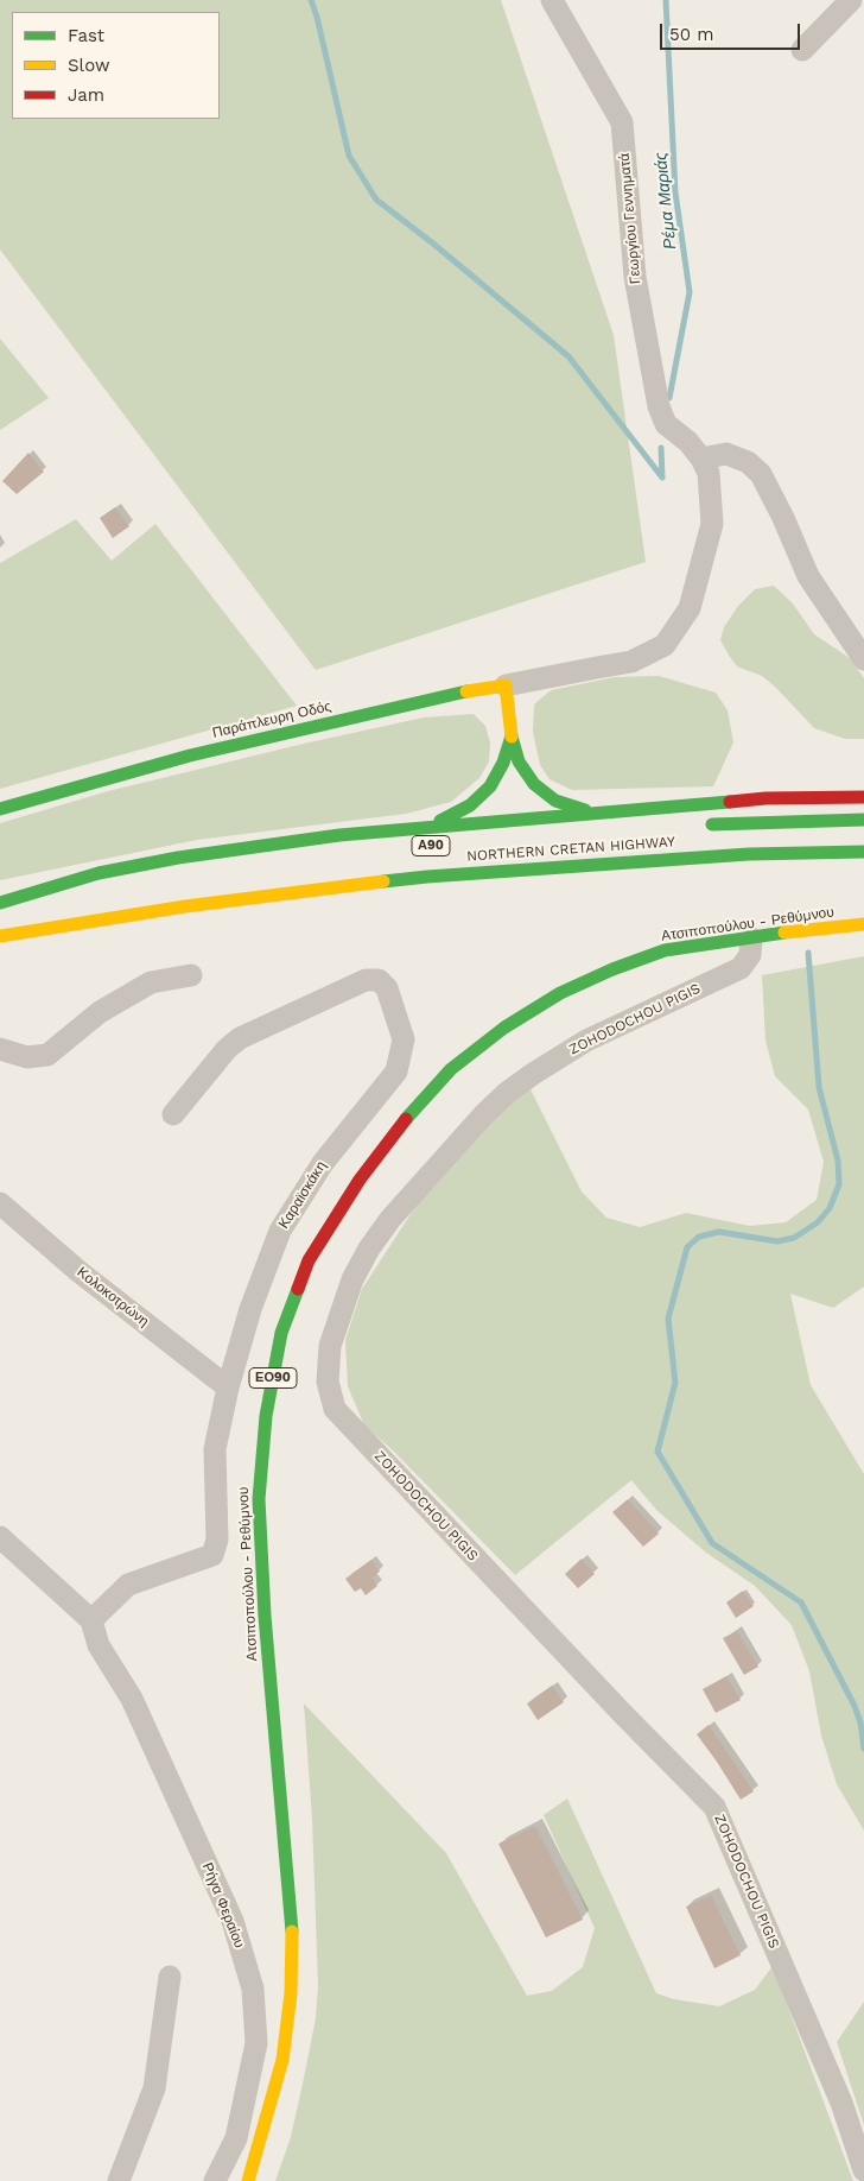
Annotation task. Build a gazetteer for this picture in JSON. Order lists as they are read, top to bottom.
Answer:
{
  "streets": {
    "main road": [
      "Παράπλευρη Οδός",
      "Α90",
      "NORTHERN CRETAN HIGHWAY",
      "Ατσιποπούλου - Ρεθύμνου",
      "ΕΟ90"
    ],
    "street": [
      "Γεωργίου Γεννηματά",
      "ZOHODOCHOU PIGIS",
      "Καραϊσκάκη",
      "Κολοκοτρώνη",
      "Ρήγα Φεραίου"
    ]
  },
  "crossings": [
    ["Ατσιποπούλου - Ρεθύμνου", "ZOHODOCHOU PIGIS"],
    ["Καραϊσκάκη", "Κολοκοτρώνη"],
    ["Καραϊσκάκη", "Ρήγα Φεραίου"]
  ],
  "water": ["Ρέμα Μαριάς"],
  "legend": ["Fast", "Slow", "Jam"],
  "scale_bar": "50 m"
}
